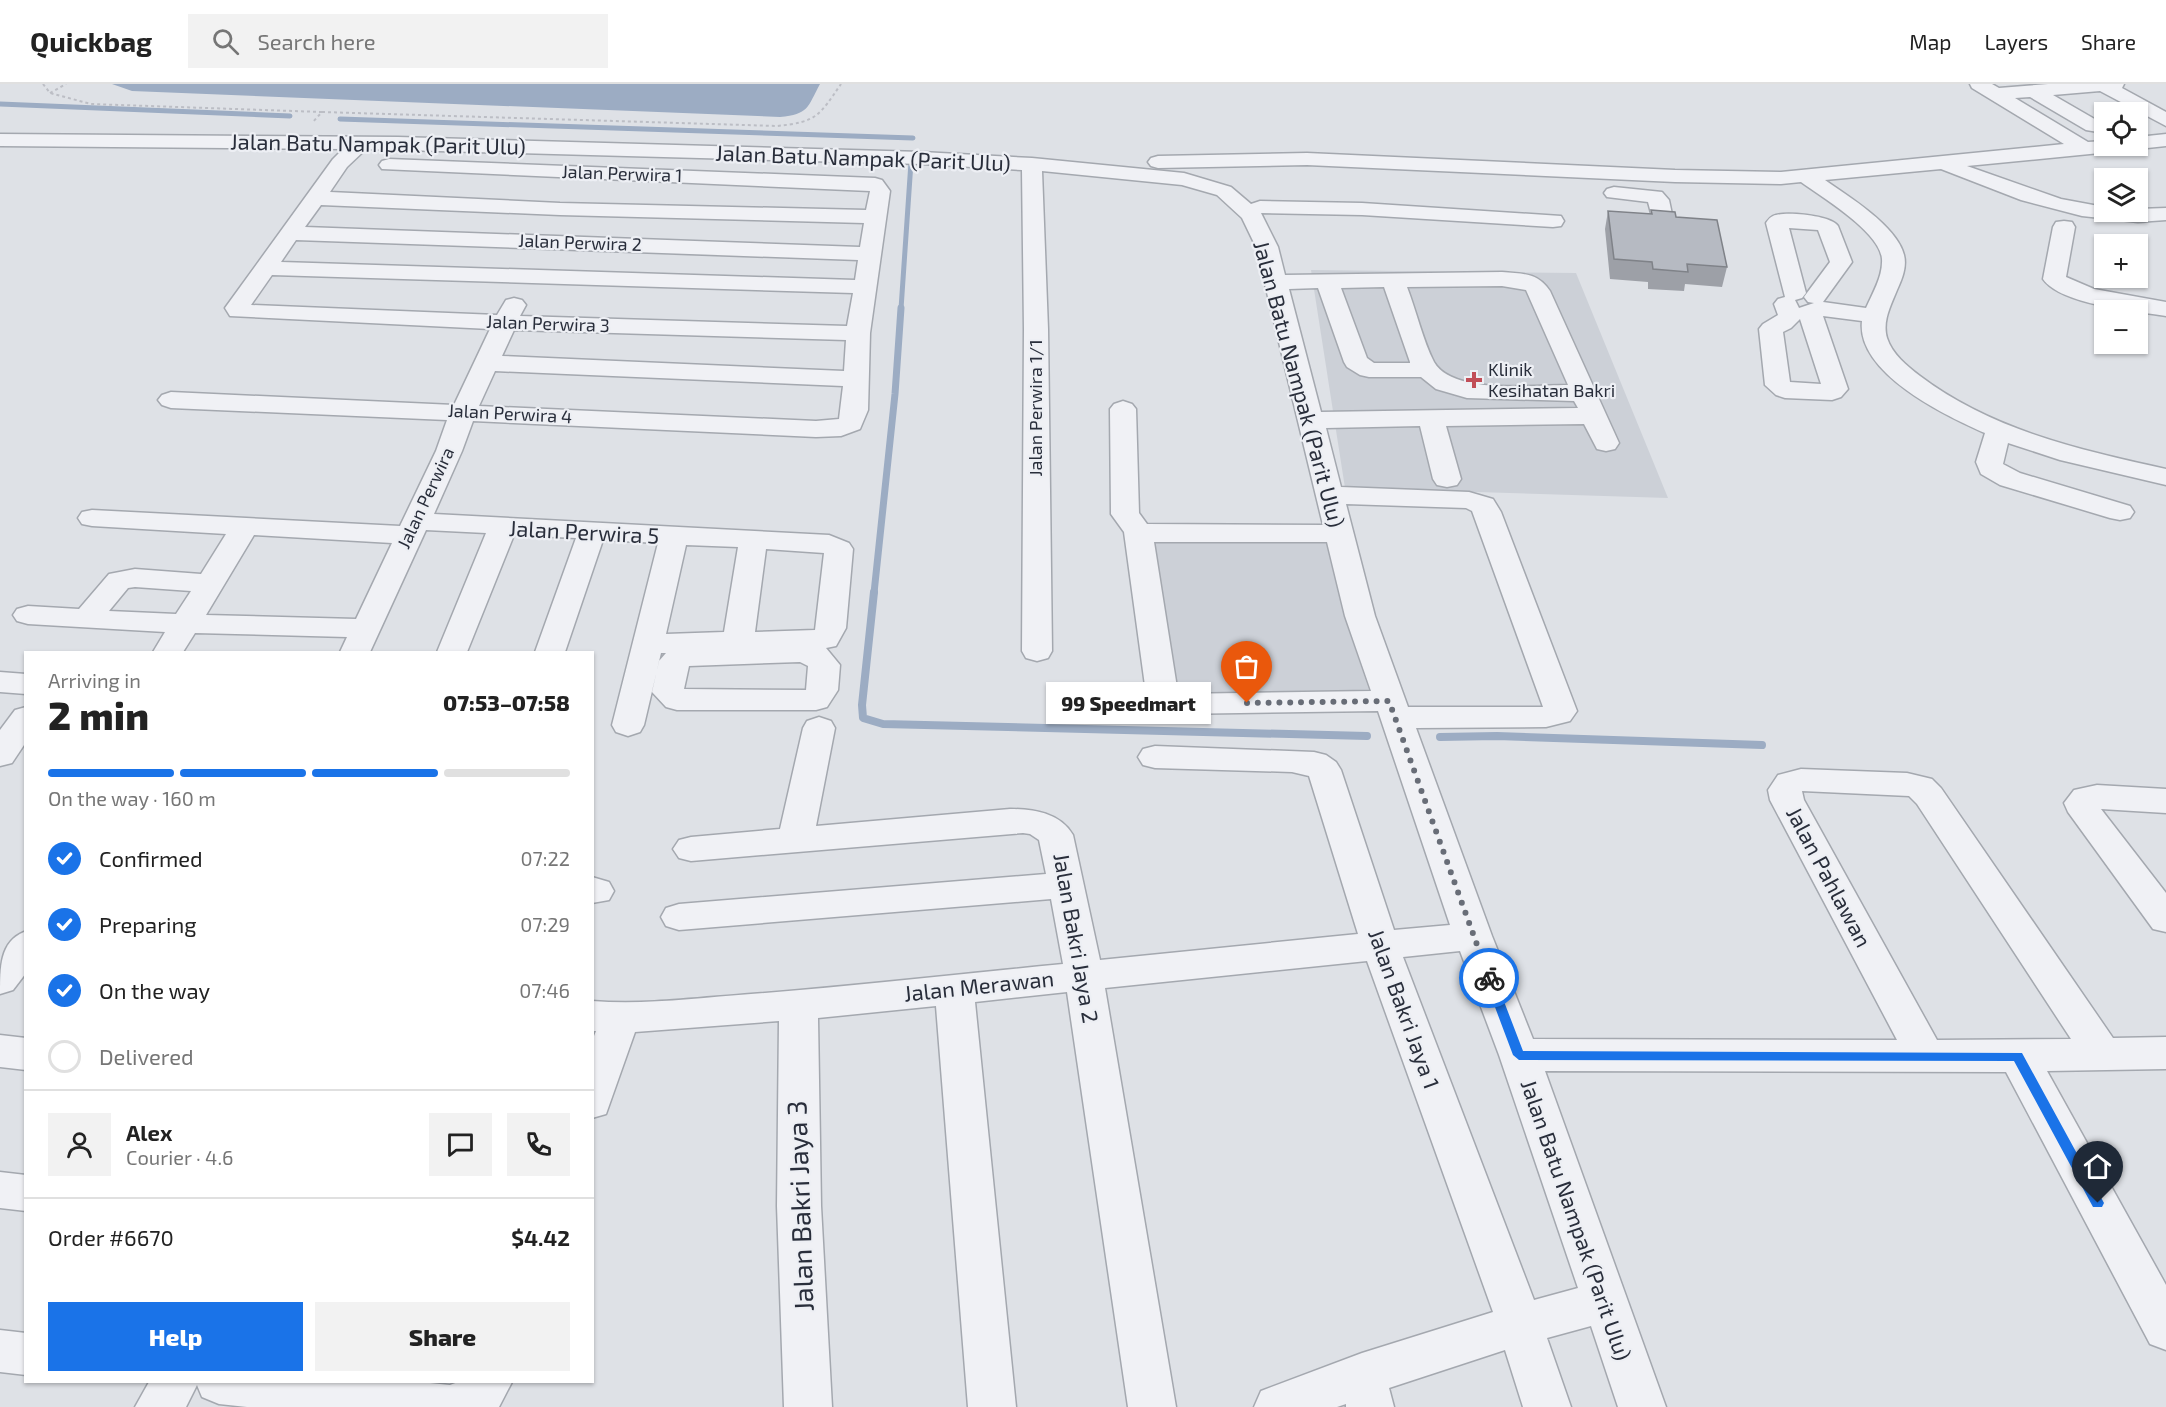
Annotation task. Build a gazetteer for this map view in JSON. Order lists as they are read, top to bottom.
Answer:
{
  "streets": {
    "street": [
      "Jalan Batu Nampak (Parit Ulu)",
      "Jalan Perwira 1",
      "Jalan Perwira 2",
      "Jalan Perwira 3",
      "Jalan Perwira 1/1",
      "Jalan Perwira 4",
      "Jalan Perwira",
      "Jalan Perwira 5",
      "Jalan Pahlawan",
      "Jalan Bakri Jaya 2",
      "Jalan Merawan",
      "Jalan Bakri Jaya 1",
      "Jalan Bakri Jaya 3"
    ]
  },
  "crossings": [
    ["Jalan Batu Nampak (Parit Ulu)", "Jalan Perwira 1/1"],
    ["Jalan Batu Nampak (Parit Ulu)", "Jalan Perwira"],
    ["Jalan Batu Nampak (Parit Ulu)", "Jalan Merawan"],
    ["Jalan Perwira 1", "Jalan Perwira"],
    ["Jalan Perwira 2", "Jalan Perwira"],
    ["Jalan Perwira 3", "Jalan Perwira"],
    ["Jalan Perwira 4", "Jalan Perwira"],
    ["Jalan Perwira", "Jalan Perwira 5"],
    ["Jalan Bakri Jaya 2", "Jalan Merawan"],
    ["Jalan Merawan", "Jalan Bakri Jaya 1"],
    ["Jalan Merawan", "Jalan Bakri Jaya 3"]
  ],
  "places": {
    "health": ["Klinik Kesihatan Bakri"],
    "other": ["99 Speedmart"]
  },
  "page": {
    "header": "Quickbag",
    "search": "Search here",
    "nav": ["Map", "Layers", "Share"],
    "map_buttons": ["+", "−"],
    "heading": ["2 min", "Arriving in", "07:53–07:58"],
    "panel": [
      "Alex",
      "Courier · 4.6",
      "Order #6670",
      "$4.42"
    ],
    "bubble": "99 Speedmart",
    "bar": "On the way · 160 m",
    "list": [
      ["Confirmed", "07:22"],
      ["Preparing", "07:29"],
      ["On the way", "07:46"],
      "Delivered"
    ],
    "buttons": ["Help", "Share"]
  }
}
